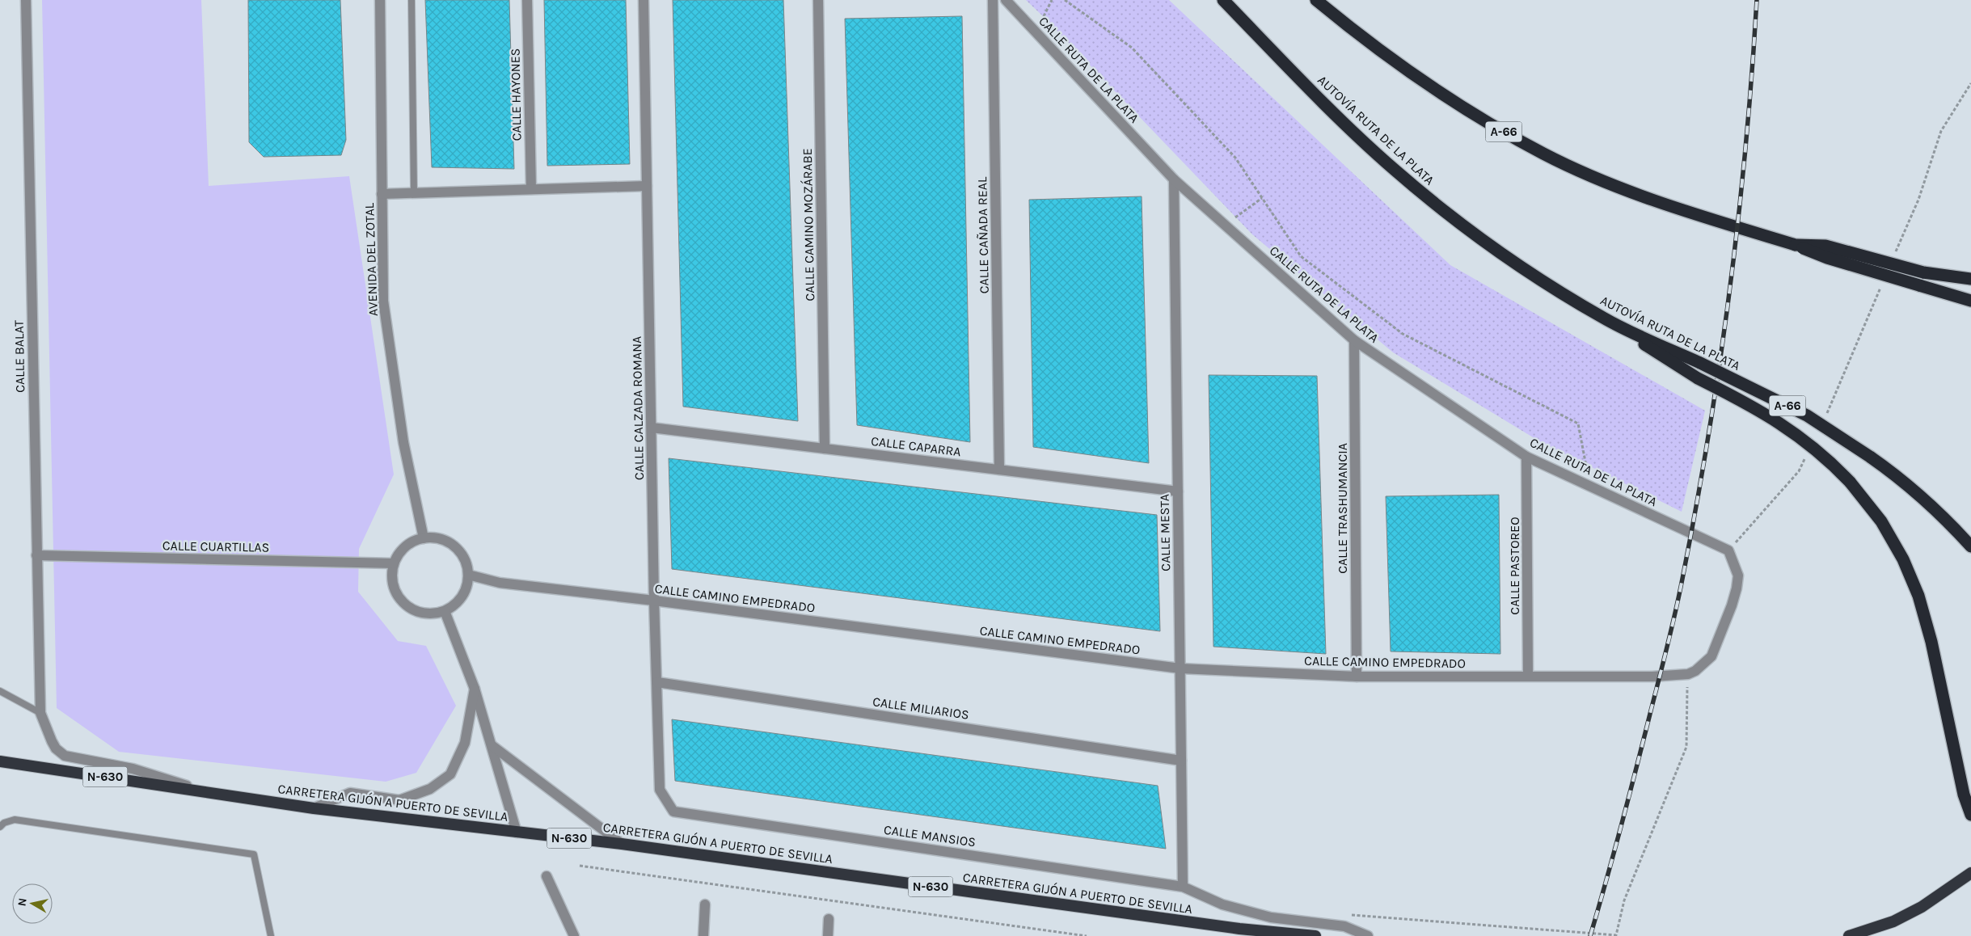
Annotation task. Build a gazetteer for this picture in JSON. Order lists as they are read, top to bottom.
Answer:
{
  "streets": {
    "highway": [
      "AUTOVÍA RUTA DE LA PLATA",
      "A-66",
      "N-630",
      "CARRETERA GIJÓN A PUERTO DE SEVILLA"
    ],
    "street": [
      "CALLE RUTA DE LA PLATA",
      "CALLE HAYONES",
      "CALLE CAMINO MOZÁRABE",
      "CALLE CAÑADA REAL",
      "AVENIDA DEL ZOTAL",
      "CALLE BALAT",
      "CALLE CALZADA ROMANA",
      "CALLE CAPARRA",
      "CALLE TRASHUMANCIA",
      "CALLE MESTA",
      "CALLE CUARTILLAS",
      "CALLE PASTOREO",
      "CALLE CAMINO EMPEDRADO",
      "CALLE MILIARIOS",
      "CALLE MANSIOS"
    ]
  },
  "crossings": [
    ["CALLE RUTA DE LA PLATA", "CALLE TRASHUMANCIA"],
    ["CALLE RUTA DE LA PLATA", "CALLE MESTA"],
    ["CALLE RUTA DE LA PLATA", "CALLE PASTOREO"],
    ["CALLE CAMINO MOZÁRABE", "CALLE CAPARRA"],
    ["CALLE CAÑADA REAL", "CALLE CAPARRA"],
    ["AVENIDA DEL ZOTAL", "CALLE CUARTILLAS"],
    ["AVENIDA DEL ZOTAL", "CALLE CAMINO EMPEDRADO"],
    ["CALLE BALAT", "CALLE CUARTILLAS"],
    ["CALLE CALZADA ROMANA", "CALLE CAPARRA"],
    ["CALLE CALZADA ROMANA", "CALLE CAMINO EMPEDRADO"],
    ["CALLE CALZADA ROMANA", "CALLE MILIARIOS"],
    ["CALLE CALZADA ROMANA", "CALLE MANSIOS"],
    ["CALLE CAPARRA", "CALLE MESTA"],
    ["CALLE TRASHUMANCIA", "CALLE CAMINO EMPEDRADO"],
    ["CALLE MESTA", "CALLE CAMINO EMPEDRADO"],
    ["CALLE MESTA", "CALLE MILIARIOS"],
    ["CALLE MESTA", "CALLE MANSIOS"],
    ["CALLE CUARTILLAS", "CALLE CAMINO EMPEDRADO"],
    ["CALLE PASTOREO", "CALLE CAMINO EMPEDRADO"]
  ],
  "north": "left"
}
